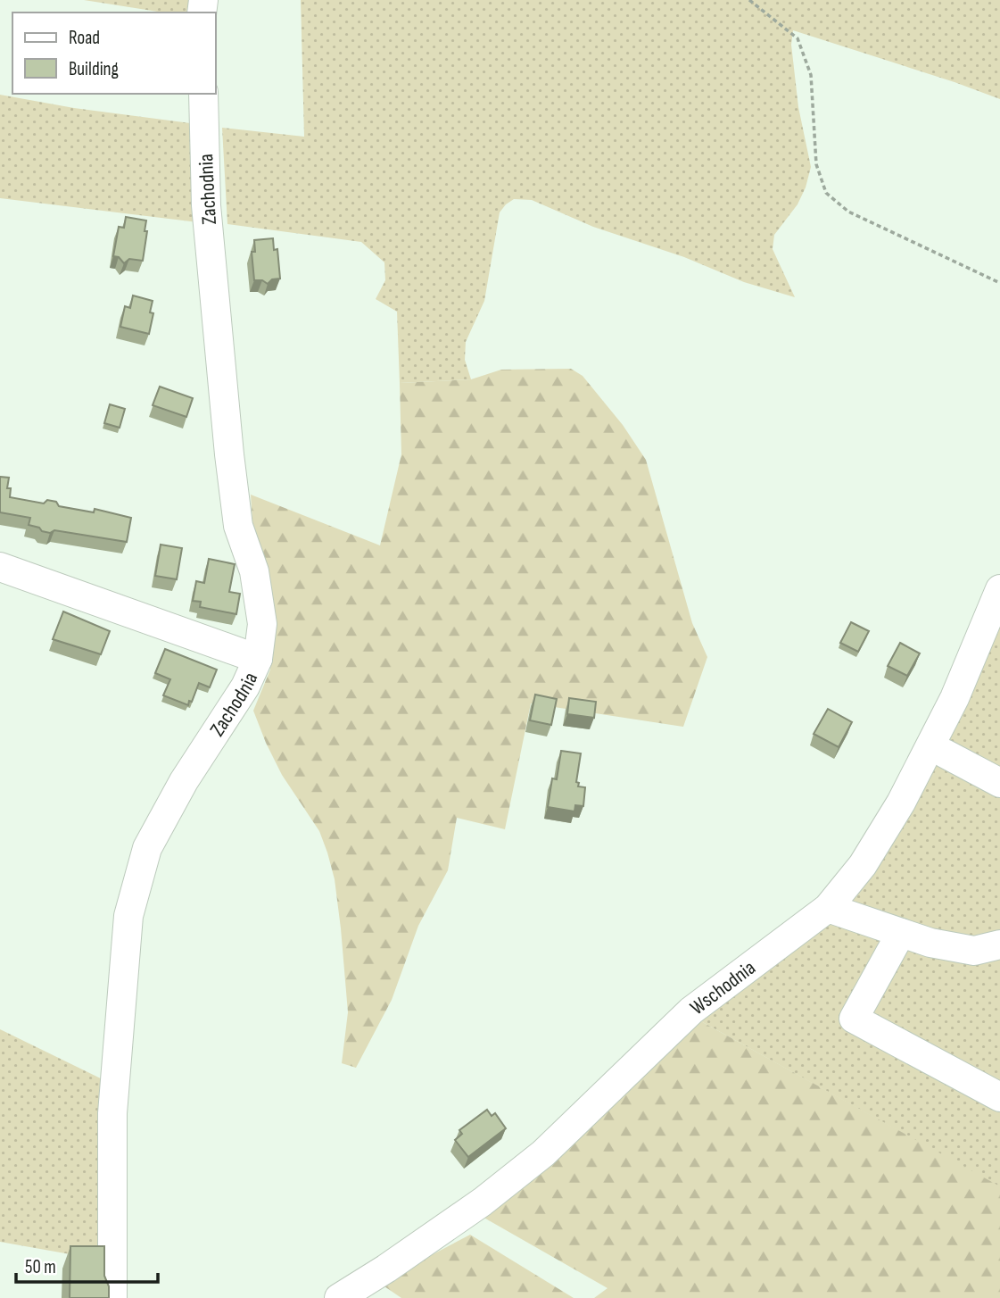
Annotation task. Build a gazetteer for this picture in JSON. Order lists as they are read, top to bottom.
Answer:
{
  "streets": {
    "street": ["Zachodnia", "Wschodnia"]
  },
  "legend": ["Road", "Building"],
  "scale_bar": "50 m"
}
